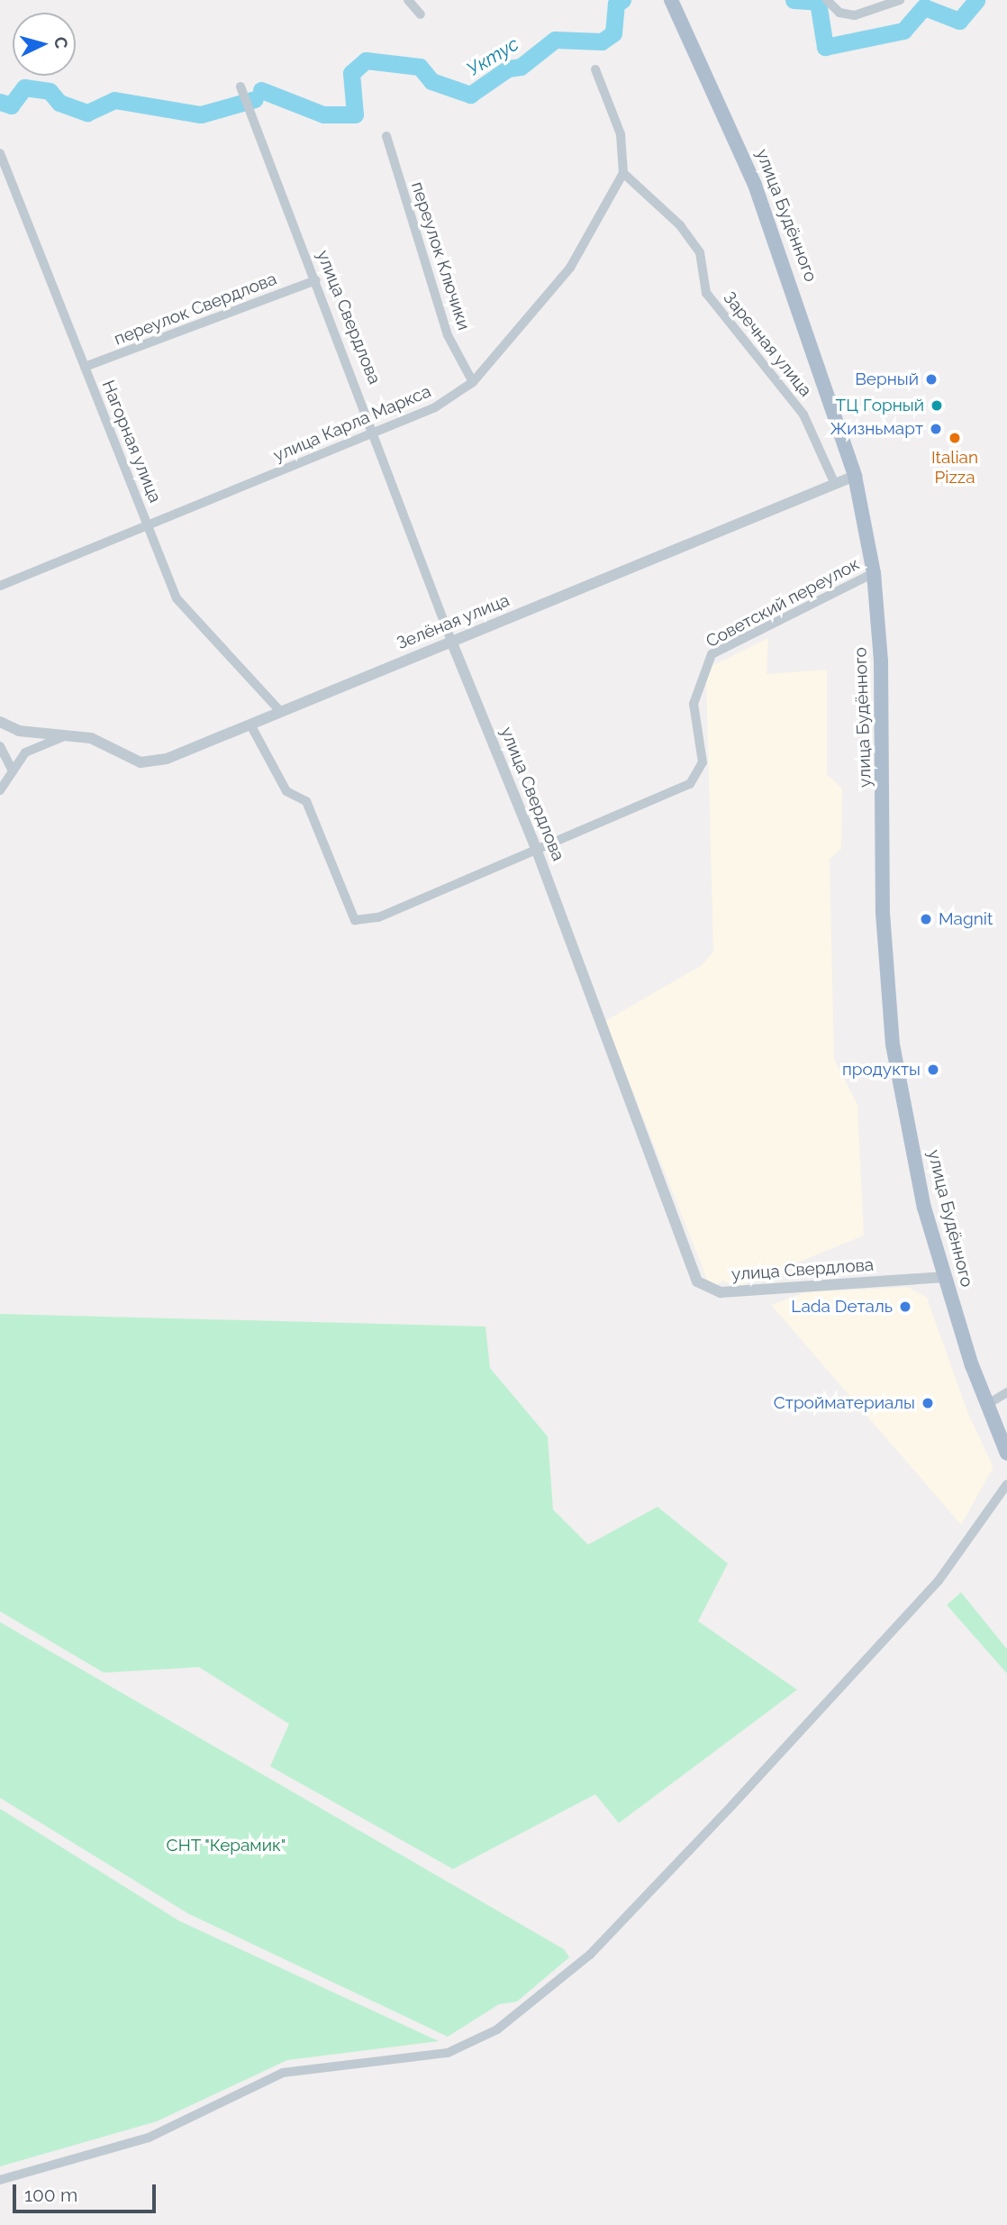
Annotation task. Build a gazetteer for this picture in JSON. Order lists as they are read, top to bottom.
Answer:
{
  "streets": {
    "main road": ["улица Будённого"],
    "street": [
      "переулок Ключики",
      "переулок Свердлова",
      "улица Свердлова",
      "Заречная улица",
      "улица Карла Маркса",
      "Нагорная улица",
      "Советский переулок",
      "Зелёная улица"
    ]
  },
  "crossings": [
    ["улица Будённого", "улица Свердлова"],
    ["улица Будённого", "Советский переулок"],
    ["улица Будённого", "Зелёная улица"],
    ["переулок Ключики", "улица Карла Маркса"],
    ["переулок Свердлова", "улица Свердлова"],
    ["переулок Свердлова", "Нагорная улица"],
    ["улица Свердлова", "улица Карла Маркса"],
    ["улица Свердлова", "Советский переулок"],
    ["улица Свердлова", "Зелёная улица"],
    ["Заречная улица", "улица Карла Маркса"],
    ["Заречная улица", "Зелёная улица"],
    ["улица Карла Маркса", "Нагорная улица"],
    ["Нагорная улица", "Зелёная улица"],
    ["Советский переулок", "Зелёная улица"]
  ],
  "water": ["Уктус"],
  "parks": ["СНТ \"Керамик\""],
  "places": [
    "Верный",
    "ТЦ Горный",
    "Жизньмарт",
    "Italian Pizza",
    "Magnit",
    "продукты",
    "Lada Dеталь",
    "Стройматериалы"
  ],
  "scale_bar": "100 m",
  "north": "right"
}
